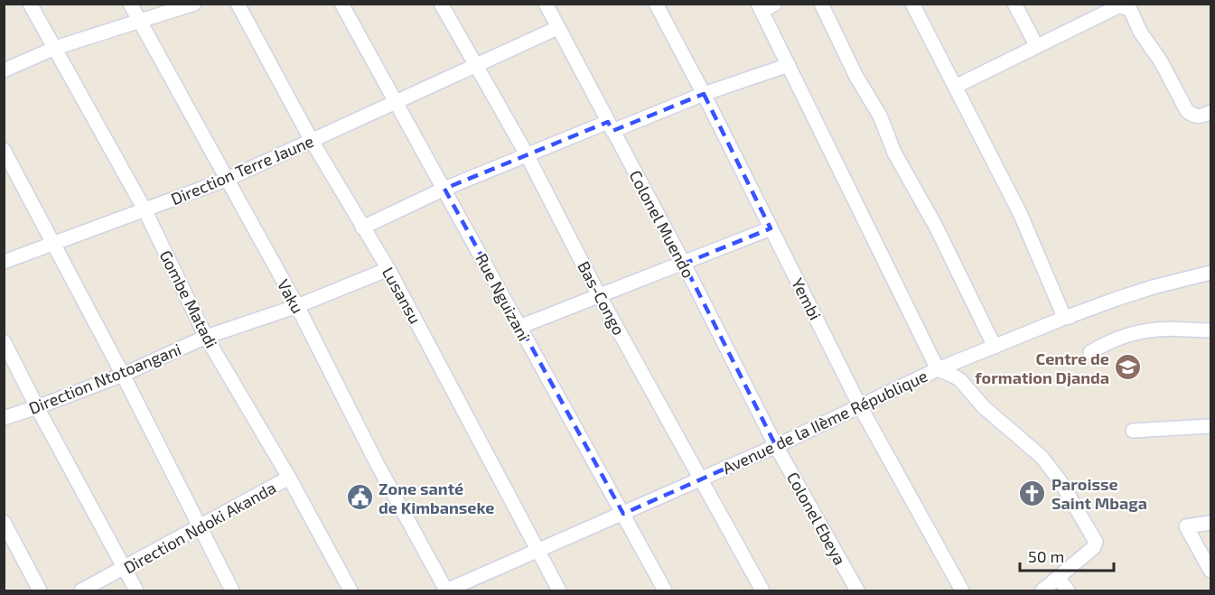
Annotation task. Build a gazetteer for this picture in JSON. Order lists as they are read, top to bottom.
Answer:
{
  "streets": {
    "street": [
      "Direction Terre Jaune",
      "Colonel Muendo",
      "Lusansu",
      "Vaku",
      "Rue Nguizani",
      "Bas-Congo",
      "Gombe Matadi",
      "Yembi",
      "Direction Ntotoangani",
      "Avenue de la IIème République",
      "Colonel Ebeya",
      "Direction Ndoki Akanda"
    ]
  },
  "crossings": [
    ["Direction Terre Jaune", "Colonel Muendo"],
    ["Direction Terre Jaune", "Lusansu"],
    ["Direction Terre Jaune", "Vaku"],
    ["Direction Terre Jaune", "Rue Nguizani"],
    ["Direction Terre Jaune", "Bas-Congo"],
    ["Direction Terre Jaune", "Gombe Matadi"],
    ["Colonel Muendo", "Avenue de la IIème République"],
    ["Colonel Muendo", "Colonel Ebeya"],
    ["Lusansu", "Direction Ntotoangani"],
    ["Lusansu", "Avenue de la IIème République"],
    ["Vaku", "Direction Ntotoangani"],
    ["Vaku", "Avenue de la IIème République"],
    ["Rue Nguizani", "Avenue de la IIème République"],
    ["Bas-Congo", "Avenue de la IIème République"],
    ["Gombe Matadi", "Direction Ntotoangani"],
    ["Gombe Matadi", "Direction Ndoki Akanda"],
    ["Yembi", "Avenue de la IIème République"],
    ["Avenue de la IIème République", "Colonel Ebeya"]
  ],
  "places": {
    "school or university": ["Centre de formation Djanda"],
    "church": ["Paroisse Saint Mbaga"],
    "public building": ["Zone santé de Kimbanseke"]
  },
  "scale_bar": "50 m"
}
